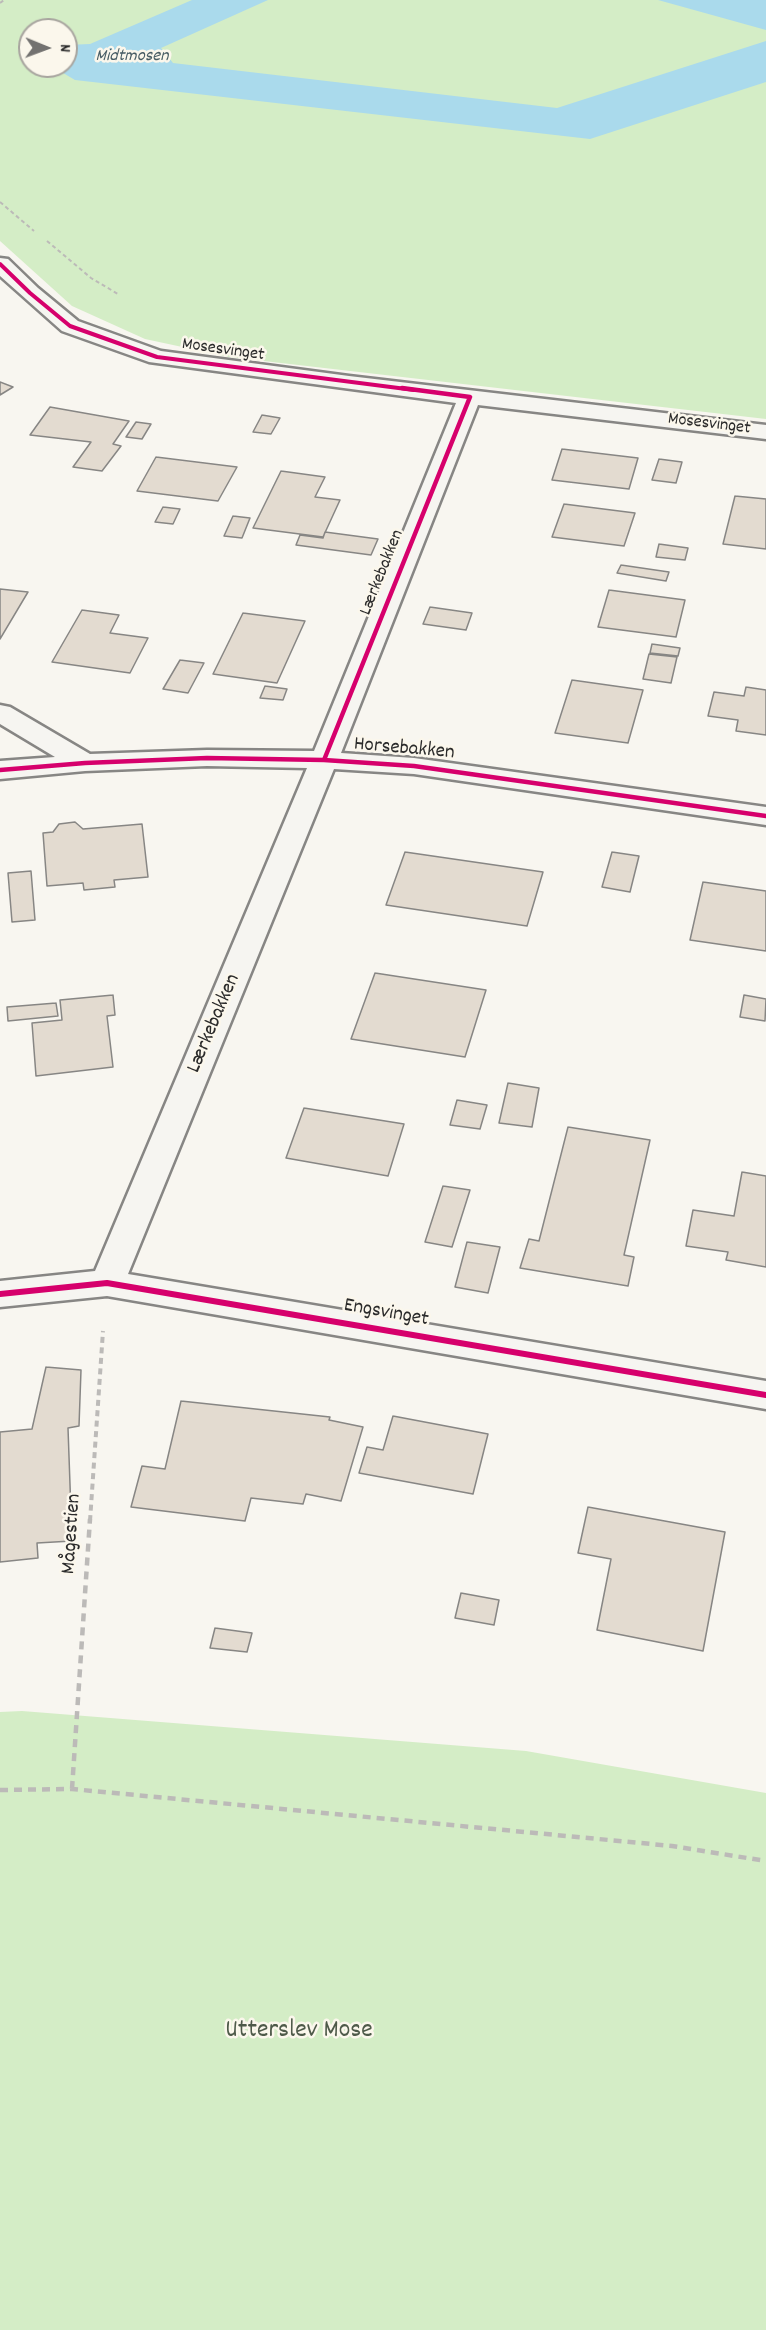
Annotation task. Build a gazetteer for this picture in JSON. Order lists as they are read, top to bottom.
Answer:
{
  "streets": {
    "street": [
      "Mosesvinget",
      "Lærkebakken",
      "Horsebakken",
      "Engsvinget"
    ],
    "path": ["Mågestien"]
  },
  "crossings": [
    ["Mosesvinget", "Lærkebakken"],
    ["Lærkebakken", "Horsebakken"],
    ["Lærkebakken", "Engsvinget"],
    ["Lærkebakken", "Mågestien"],
    ["Engsvinget", "Mågestien"]
  ],
  "water": ["Midtmosen"],
  "parks": ["Utterslev Mose"],
  "north": "right"
}
